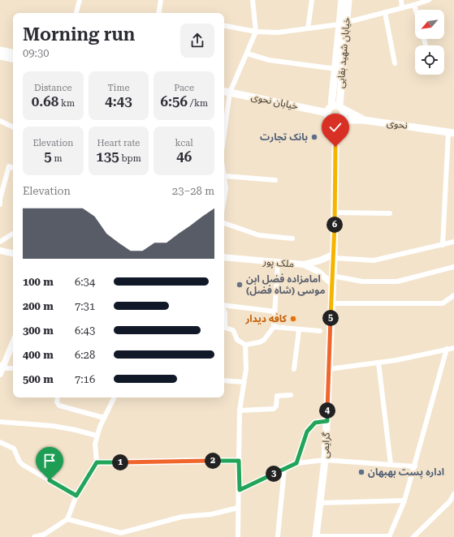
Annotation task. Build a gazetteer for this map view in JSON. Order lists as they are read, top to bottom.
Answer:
{
  "streets": {
    "main road": [
      "خیابان شهید بقایی",
      "خیابان نحوی",
      "نحوی",
      "گرایمی"
    ],
    "street": ["ملک پور"]
  },
  "crossings": [
    ["نحوی", "گرایمی"],
    ["ملک پور", "گرایمی"]
  ],
  "places": [
    "بانک تجارت",
    "امامزاده فضل ابن موسی (شاه فضل)",
    "کافه دیدار",
    "اداره پست بهبهان"
  ],
  "north": "bottom left",
  "page": {
    "heading": ["Morning run", "09:30"],
    "stats": [
      ["Distance", "0.68 km"],
      ["Time", "4:43"],
      ["Pace", "6:56 /km"],
      ["Elevation", "5 m"],
      ["Heart rate", "135 bpm"],
      ["kcal", "46"]
    ],
    "chart": ["Elevation", "23–28 m"],
    "pins": [
      "6",
      "5",
      "4",
      "2",
      "1",
      "3"
    ],
    "list": [
      {
        "name": "100 m",
        "note": "6:34"
      },
      {
        "name": "200 m",
        "note": "7:31"
      },
      {
        "name": "300 m",
        "note": "6:43"
      },
      {
        "name": "400 m",
        "note": "6:28"
      },
      {
        "name": "500 m",
        "note": "7:16"
      }
    ]
  }
}
